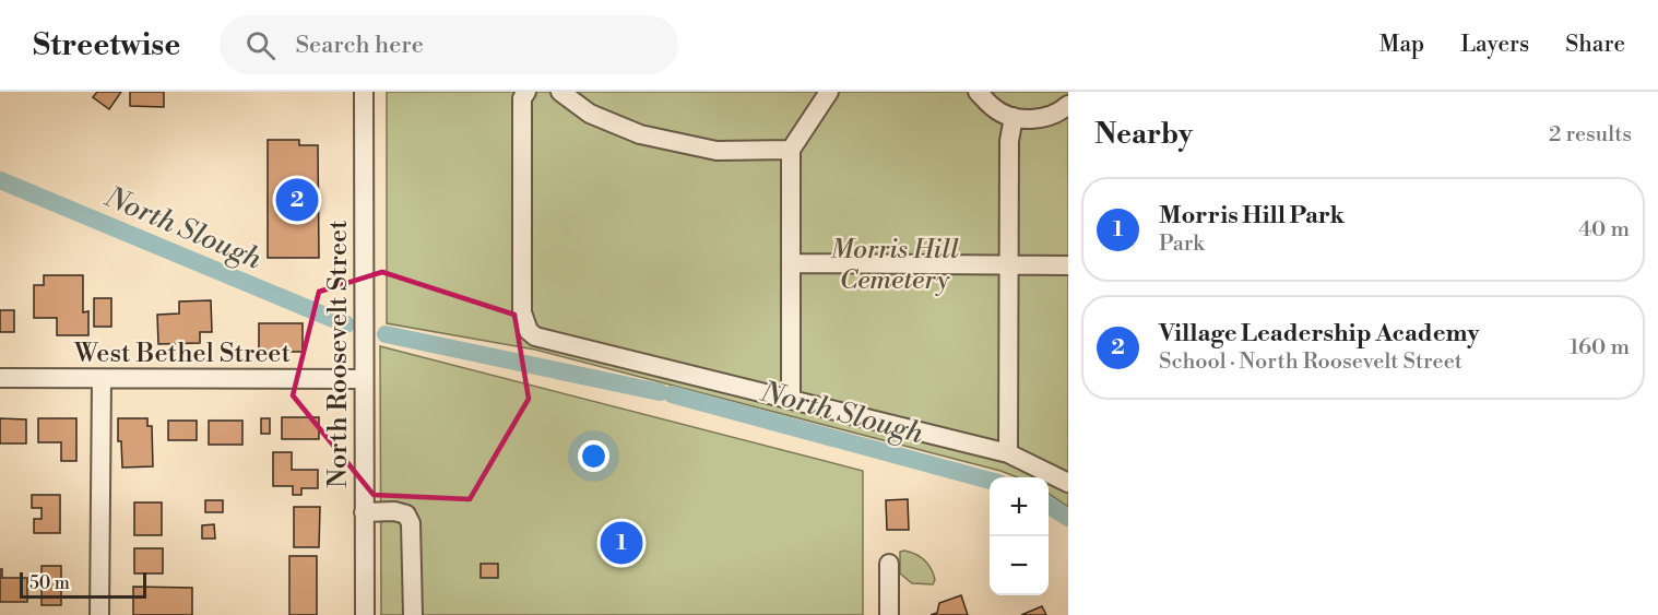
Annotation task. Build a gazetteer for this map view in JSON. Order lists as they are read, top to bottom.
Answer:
{
  "streets": {
    "street": ["West Bethel Street", "North Roosevelt Street"]
  },
  "crossings": [
    ["West Bethel Street", "North Roosevelt Street"]
  ],
  "water": ["North Slough"],
  "parks": ["Morris Hill Cemetery"],
  "scale_bar": "50 m",
  "page": {
    "header": "Streetwise",
    "search": "Search here",
    "nav": ["Map", "Layers", "Share"],
    "heading": ["Nearby", "2 results"],
    "pins": ["2", "1"],
    "list": [
      {
        "mark": "1",
        "name": "Morris Hill Park",
        "note": "Park",
        "value": "40 m"
      },
      {
        "mark": "2",
        "name": "Village Leadership Academy",
        "note": "School · North Roosevelt Street",
        "value": "160 m"
      }
    ],
    "map_buttons": ["+", "−"],
    "scale": "50 m"
  }
}
